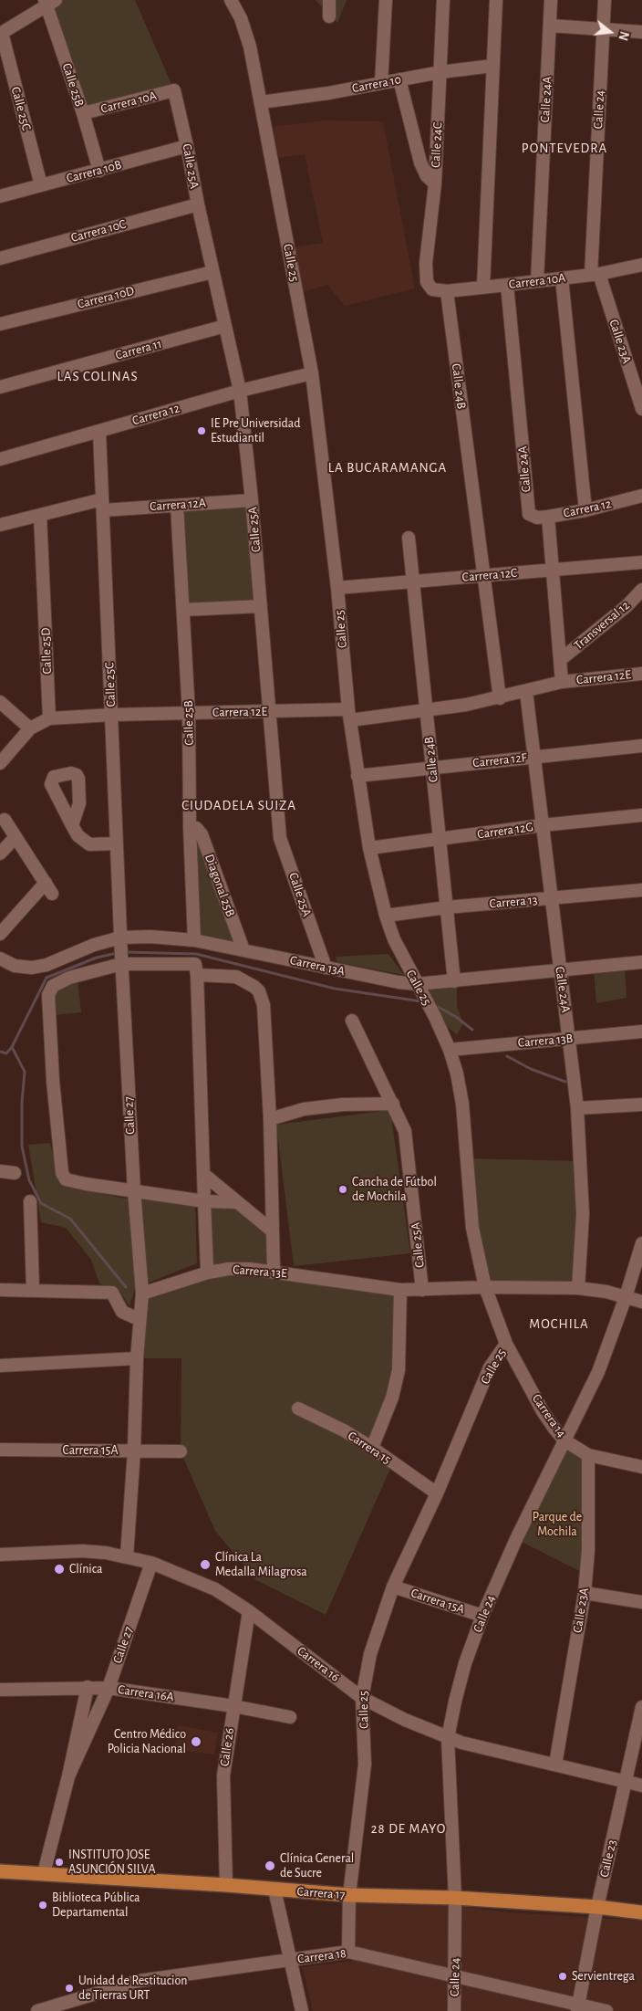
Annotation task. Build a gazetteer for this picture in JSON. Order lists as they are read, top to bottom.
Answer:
{
  "streets": {
    "main road": ["Carrera 17"],
    "street": [
      "Carrera 10",
      "Calle 25B",
      "Calle 24A",
      "Carrera 10A",
      "Calle 25C",
      "Calle 24",
      "Calle 24C",
      "Calle 25A",
      "Carrera 10B",
      "Carrera 10C",
      "Calle 25",
      "Carrera 10D",
      "Calle 23A",
      "Carrera 11",
      "Calle 24B",
      "Carrera 12",
      "Carrera 12A",
      "Carrera 12C",
      "Transversal 12",
      "Calle 25D",
      "Carrera 12E",
      "Carrera 12F",
      "Carrera 12G",
      "Diagonal 25B",
      "Carrera 13",
      "Carrera 13A",
      "Carrera 13B",
      "Calle 27",
      "Carrera 13E",
      "Carrera 14",
      "Carrera 15",
      "Carrera 15A",
      "Carrera 16",
      "Carrera 16A",
      "Calle 26",
      "Calle 23",
      "Carrera 18"
    ]
  },
  "crossings": [
    ["Carrera 10", "Calle 24C"],
    ["Carrera 10", "Calle 25"],
    ["Calle 25B", "Carrera 10A"],
    ["Calle 25B", "Calle 25C"],
    ["Calle 25B", "Carrera 10B"],
    ["Calle 25B", "Carrera 12A"],
    ["Calle 25B", "Carrera 12E"],
    ["Calle 25B", "Diagonal 25B"],
    ["Calle 25B", "Carrera 13A"],
    ["Calle 24A", "Carrera 10A"],
    ["Calle 24A", "Carrera 12"],
    ["Calle 24A", "Carrera 12E"],
    ["Calle 24A", "Carrera 12F"],
    ["Calle 24A", "Carrera 12G"],
    ["Calle 24A", "Carrera 13"],
    ["Calle 24A", "Carrera 13A"],
    ["Calle 24A", "Carrera 13B"],
    ["Calle 24A", "Carrera 13E"],
    ["Carrera 10A", "Calle 24"],
    ["Carrera 10A", "Calle 24C"],
    ["Carrera 10A", "Calle 25A"],
    ["Carrera 10A", "Calle 23A"],
    ["Carrera 10A", "Calle 24B"],
    ["Calle 25C", "Carrera 10B"],
    ["Calle 25C", "Carrera 12"],
    ["Calle 25C", "Carrera 12A"],
    ["Calle 25C", "Carrera 12E"],
    ["Calle 25C", "Carrera 13A"],
    ["Calle 25C", "Calle 27"],
    ["Calle 24", "Calle 23A"],
    ["Calle 24", "Carrera 13E"],
    ["Calle 24", "Carrera 14"],
    ["Calle 24", "Carrera 15A"],
    ["Calle 24", "Carrera 16"],
    ["Calle 24", "Carrera 17"],
    ["Calle 24", "Carrera 18"],
    ["Calle 25A", "Carrera 10B"],
    ["Calle 25A", "Carrera 10C"],
    ["Calle 25A", "Carrera 10D"],
    ["Calle 25A", "Carrera 11"],
    ["Calle 25A", "Carrera 12"],
    ["Calle 25A", "Carrera 12A"],
    ["Calle 25A", "Carrera 12E"],
    ["Calle 25A", "Carrera 13A"],
    ["Calle 25A", "Carrera 13E"],
    ["Calle 25", "Carrera 12"],
    ["Calle 25", "Carrera 12C"],
    ["Calle 25", "Carrera 12E"],
    ["Calle 25", "Carrera 12F"],
    ["Calle 25", "Carrera 12G"],
    ["Calle 25", "Carrera 13"],
    ["Calle 25", "Carrera 13A"],
    ["Calle 25", "Carrera 13B"],
    ["Calle 25", "Carrera 13E"],
    ["Calle 25", "Carrera 14"],
    ["Calle 25", "Carrera 15"],
    ["Calle 25", "Carrera 15A"],
    ["Calle 25", "Carrera 16"],
    ["Calle 25", "Carrera 17"],
    ["Calle 25", "Carrera 18"],
    ["Calle 23A", "Carrera 14"],
    ["Calle 23A", "Carrera 16"],
    ["Calle 24B", "Carrera 12C"],
    ["Calle 24B", "Carrera 12E"],
    ["Calle 24B", "Carrera 12F"],
    ["Calle 24B", "Carrera 12G"],
    ["Calle 24B", "Carrera 13"],
    ["Calle 24B", "Carrera 13A"],
    ["Calle 25D", "Carrera 12E"],
    ["Diagonal 25B", "Carrera 13A"],
    ["Carrera 13A", "Calle 27"],
    ["Calle 27", "Carrera 13E"],
    ["Calle 27", "Carrera 16"],
    ["Calle 27", "Carrera 16A"],
    ["Calle 27", "Carrera 17"],
    ["Carrera 16", "Calle 26"],
    ["Carrera 16", "Calle 23"],
    ["Carrera 16A", "Calle 26"],
    ["Calle 26", "Carrera 17"],
    ["Calle 23", "Carrera 17"],
    ["Calle 23", "Carrera 18"]
  ],
  "districts": [
    "PONTEVEDRA",
    "LAS COLINAS",
    "LA BUCARAMANGA",
    "CIUDADELA SUIZA",
    "MOCHILA",
    "28 DE MAYO"
  ],
  "parks": ["Parque de Mochila"],
  "places": [
    "IE Pre Universidad Estudiantil",
    "Cancha de Fútbol de Mochila",
    "Clínica La Medalla Milagrosa",
    "Clínica",
    "Centro Médico Policia Nacional",
    "INSTITUTO JOSE ASUNCIÓN SILVA",
    "Clínica General de Sucre",
    "Biblioteca Pública Departamental",
    "Servientrega",
    "Unidad de Restitucion de Tierras URT"
  ],
  "north": "right"
}
